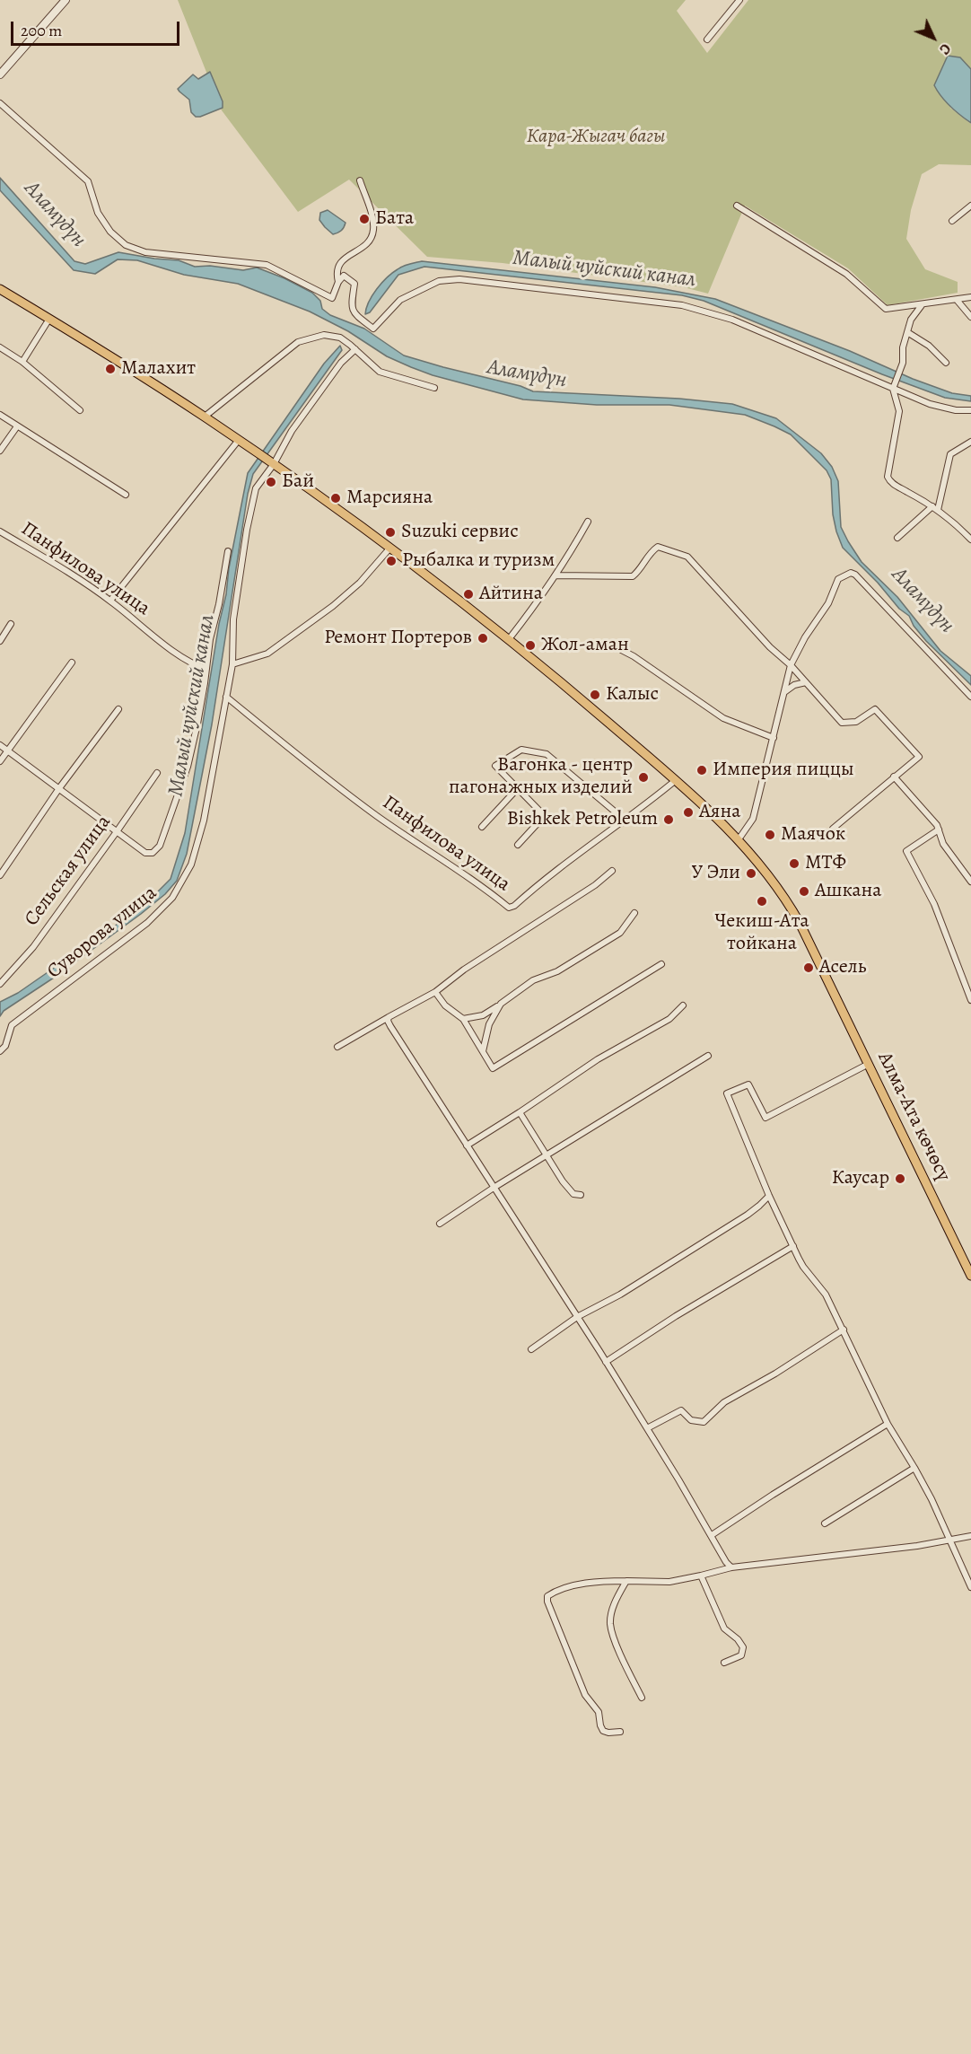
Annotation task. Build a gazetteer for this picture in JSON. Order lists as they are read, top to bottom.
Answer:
{
  "streets": {
    "main road": ["Алма-Ата көчөсү"],
    "street": ["Панфилова улица", "Сельская улица", "Суворова улица"]
  },
  "crossings": [
    ["Панфилова улица", "Суворова улица"],
    ["Панфилова улица", "Алма-Ата көчөсү"],
    ["Суворова улица", "Алма-Ата көчөсү"]
  ],
  "water": ["Аламүдүн", "Малый чуйский канал"],
  "parks": ["Кара-Жыгач багы"],
  "places": [
    "Бата",
    "Малахит",
    "Бай",
    "Марсияна",
    "Suzuki сервис",
    "Рыбалка и туризм",
    "Айтина",
    "Ремонт Портеров",
    "Жол-аман",
    "Калыс",
    "Империя пиццы",
    "Вагонка - центр пагонажных изделий",
    "Аяна",
    "Bishkek Petroleum",
    "Маячок",
    "МТФ",
    "У Эли",
    "Ашкана",
    "Чекиш-Ата тойкана",
    "Асель",
    "Каусар"
  ],
  "scale_bar": "200 m",
  "north": "bottom right"
}
